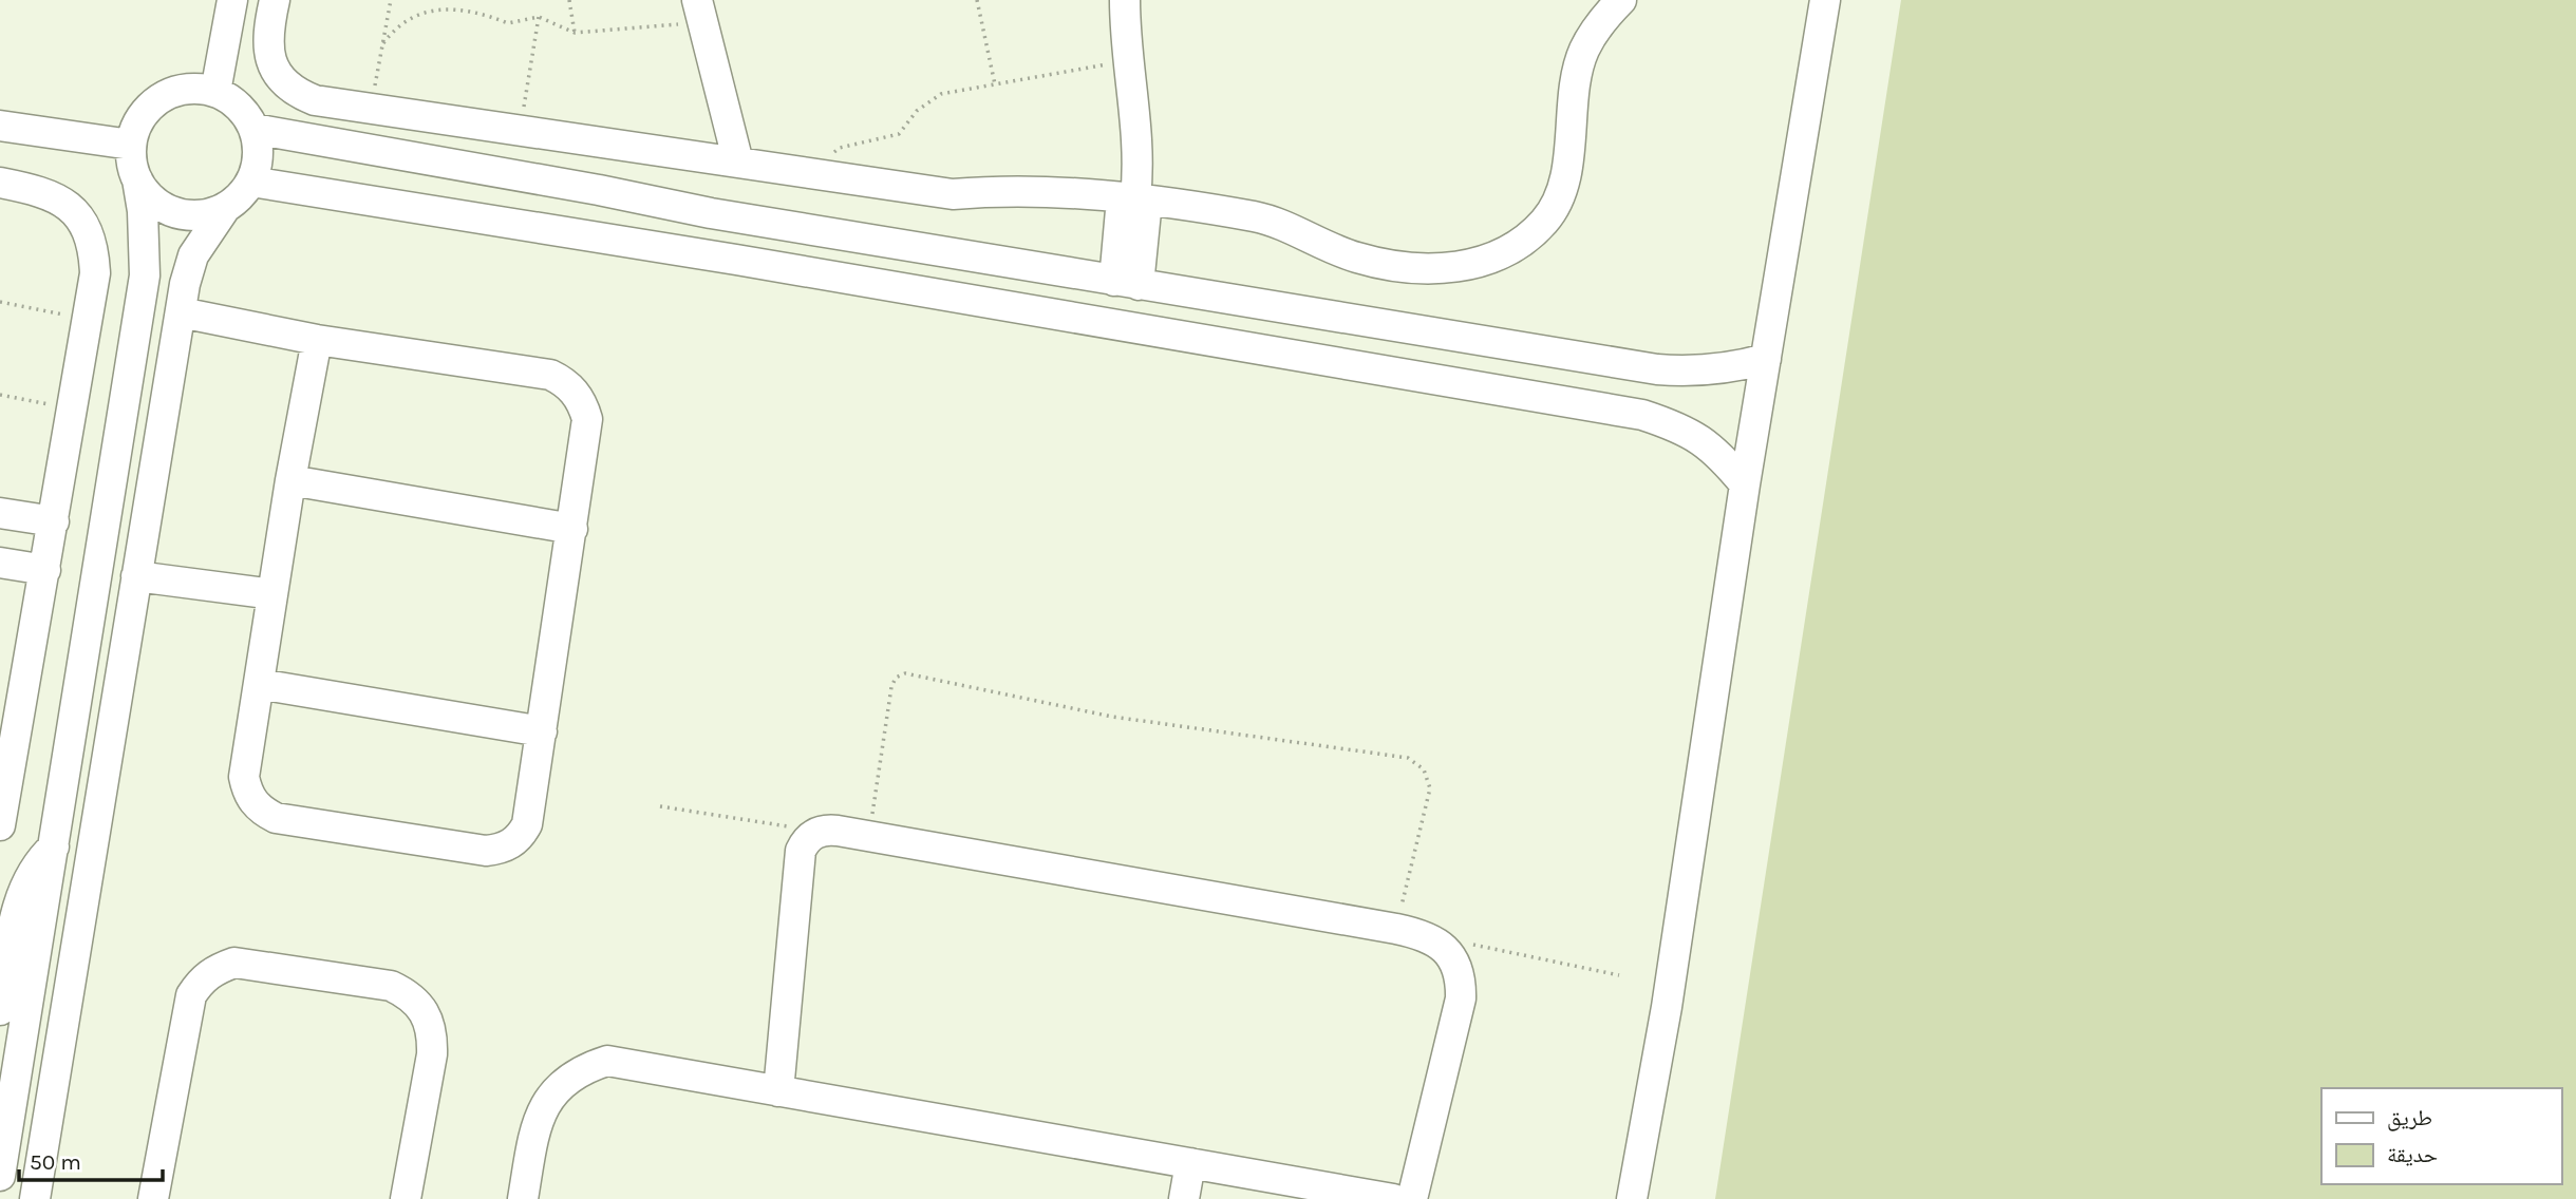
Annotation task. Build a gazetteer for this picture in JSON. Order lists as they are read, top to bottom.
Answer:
{
  "legend": ["طريق", "حديقة"],
  "scale_bar": "50 m"
}
